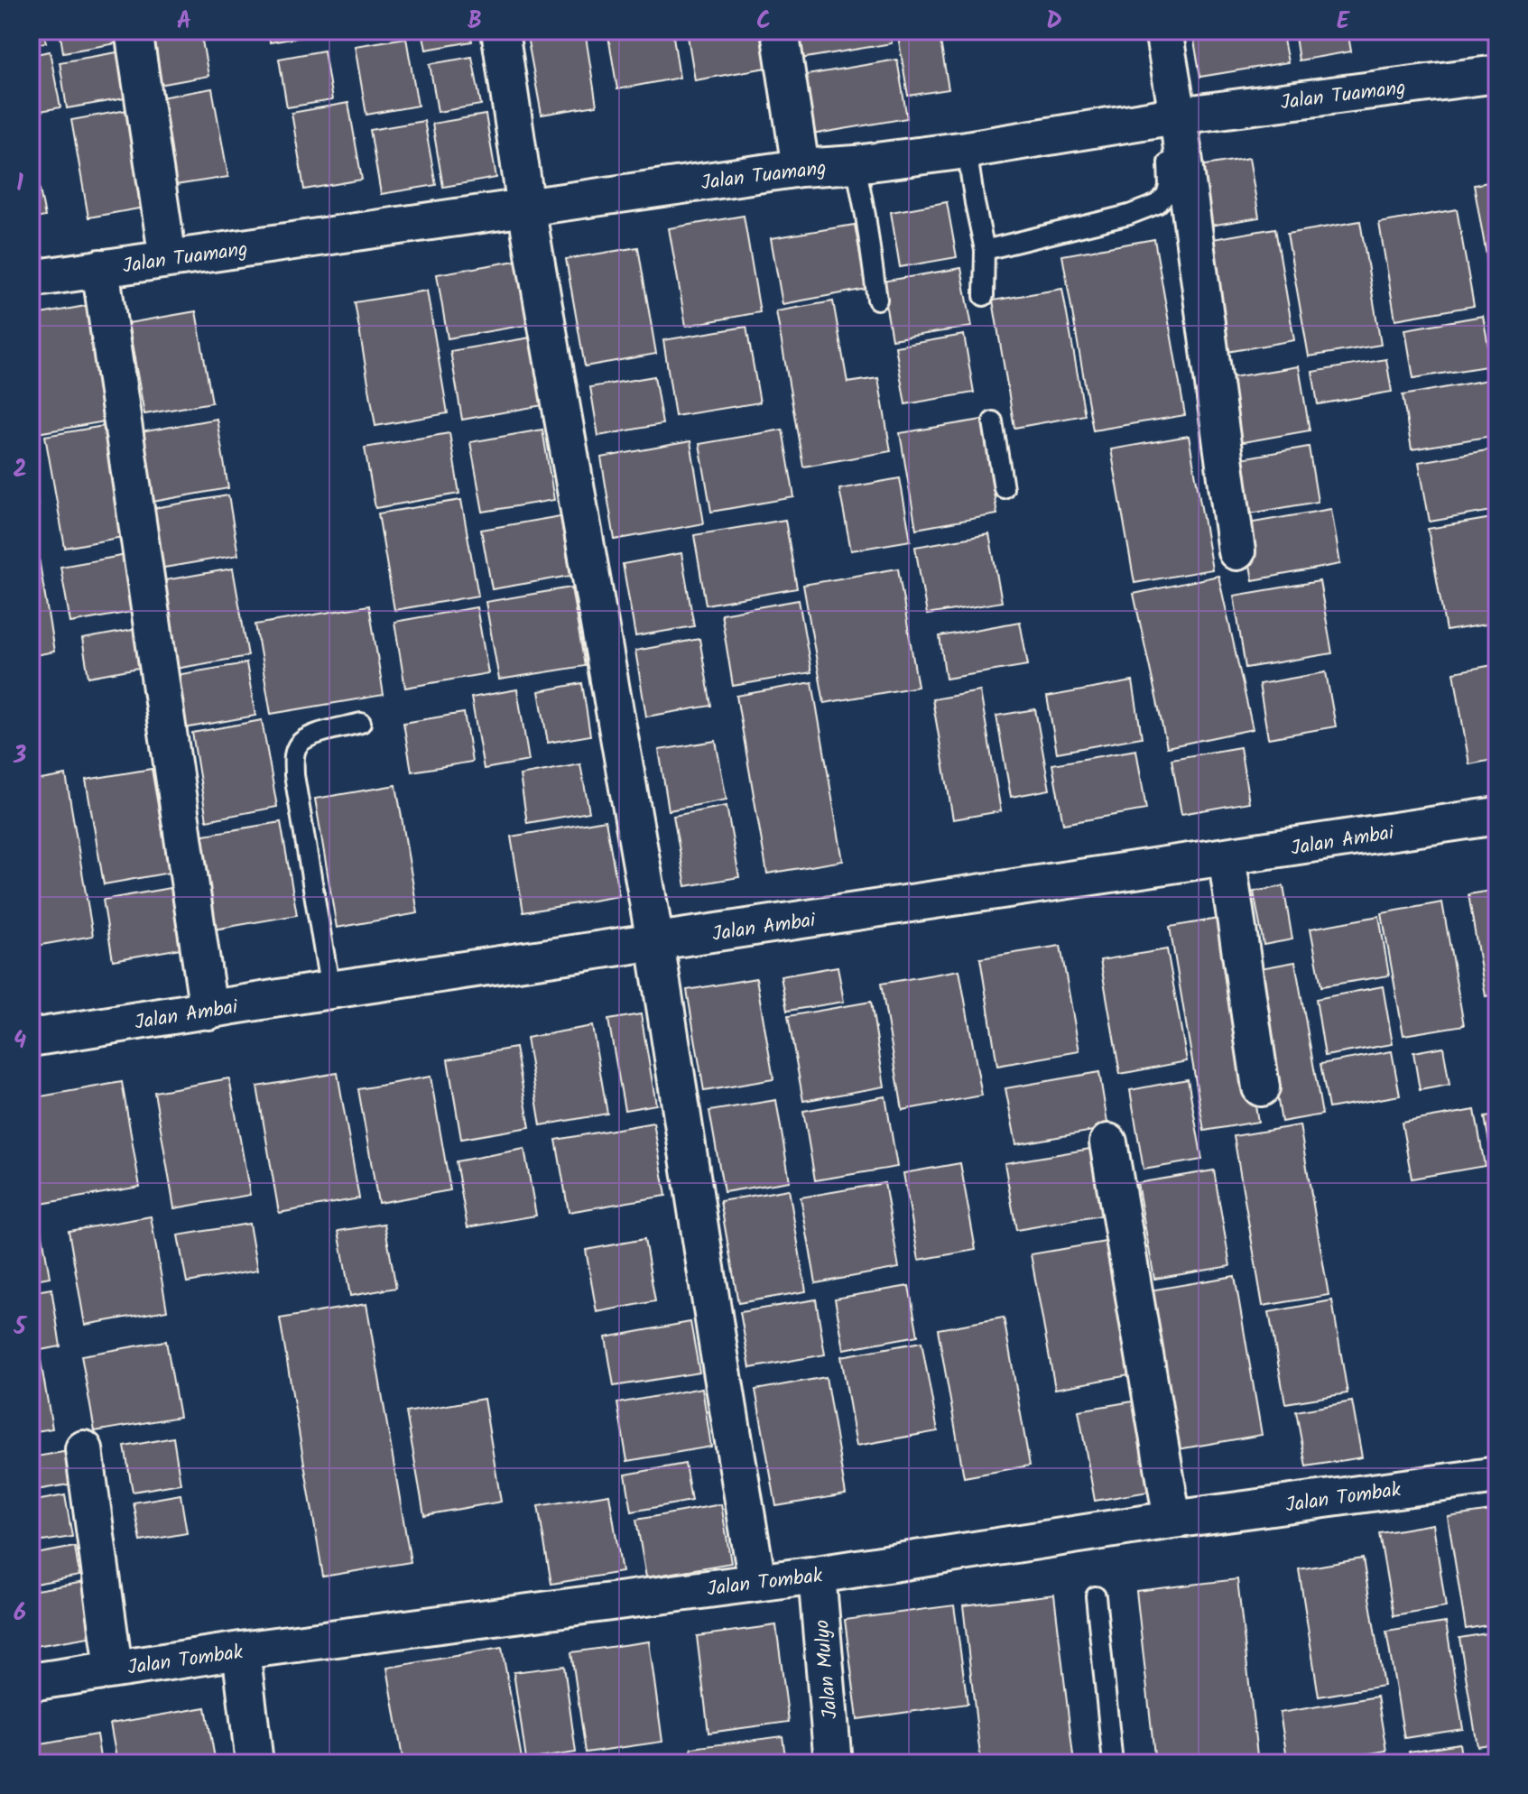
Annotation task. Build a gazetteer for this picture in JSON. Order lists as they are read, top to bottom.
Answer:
{
  "streets": {
    "street": [
      "Jalan Tuamang",
      "Jalan Ambai",
      "Jalan Tombak",
      "Jalan Mulyo"
    ]
  },
  "crossings": [
    ["Jalan Tombak", "Jalan Mulyo"]
  ],
  "grid": {
    "columns": [
      "A",
      "B",
      "C",
      "D",
      "E"
    ],
    "rows": [
      "1",
      "2",
      "3",
      "4",
      "5",
      "6"
    ]
  }
}
